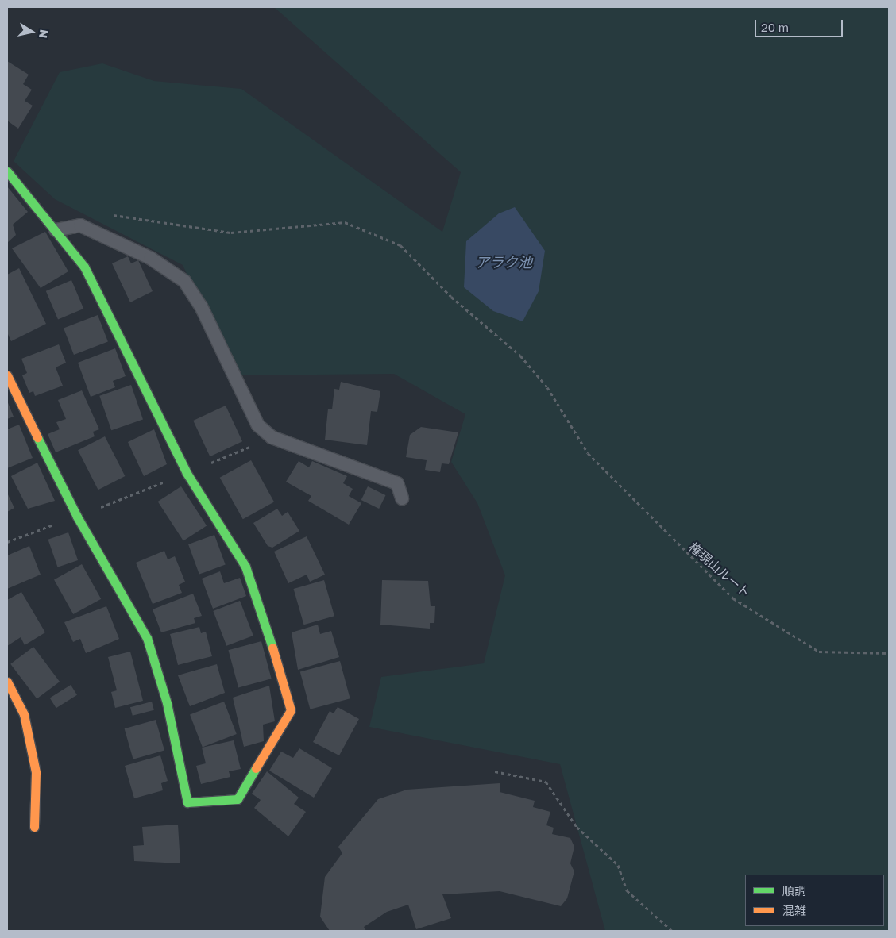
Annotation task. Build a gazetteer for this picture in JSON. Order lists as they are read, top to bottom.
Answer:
{
  "streets": {
    "path": ["権現山ルート"]
  },
  "water": ["アラク池"],
  "legend": ["順調", "混雑"],
  "scale_bar": "20 m",
  "north": "right"
}
